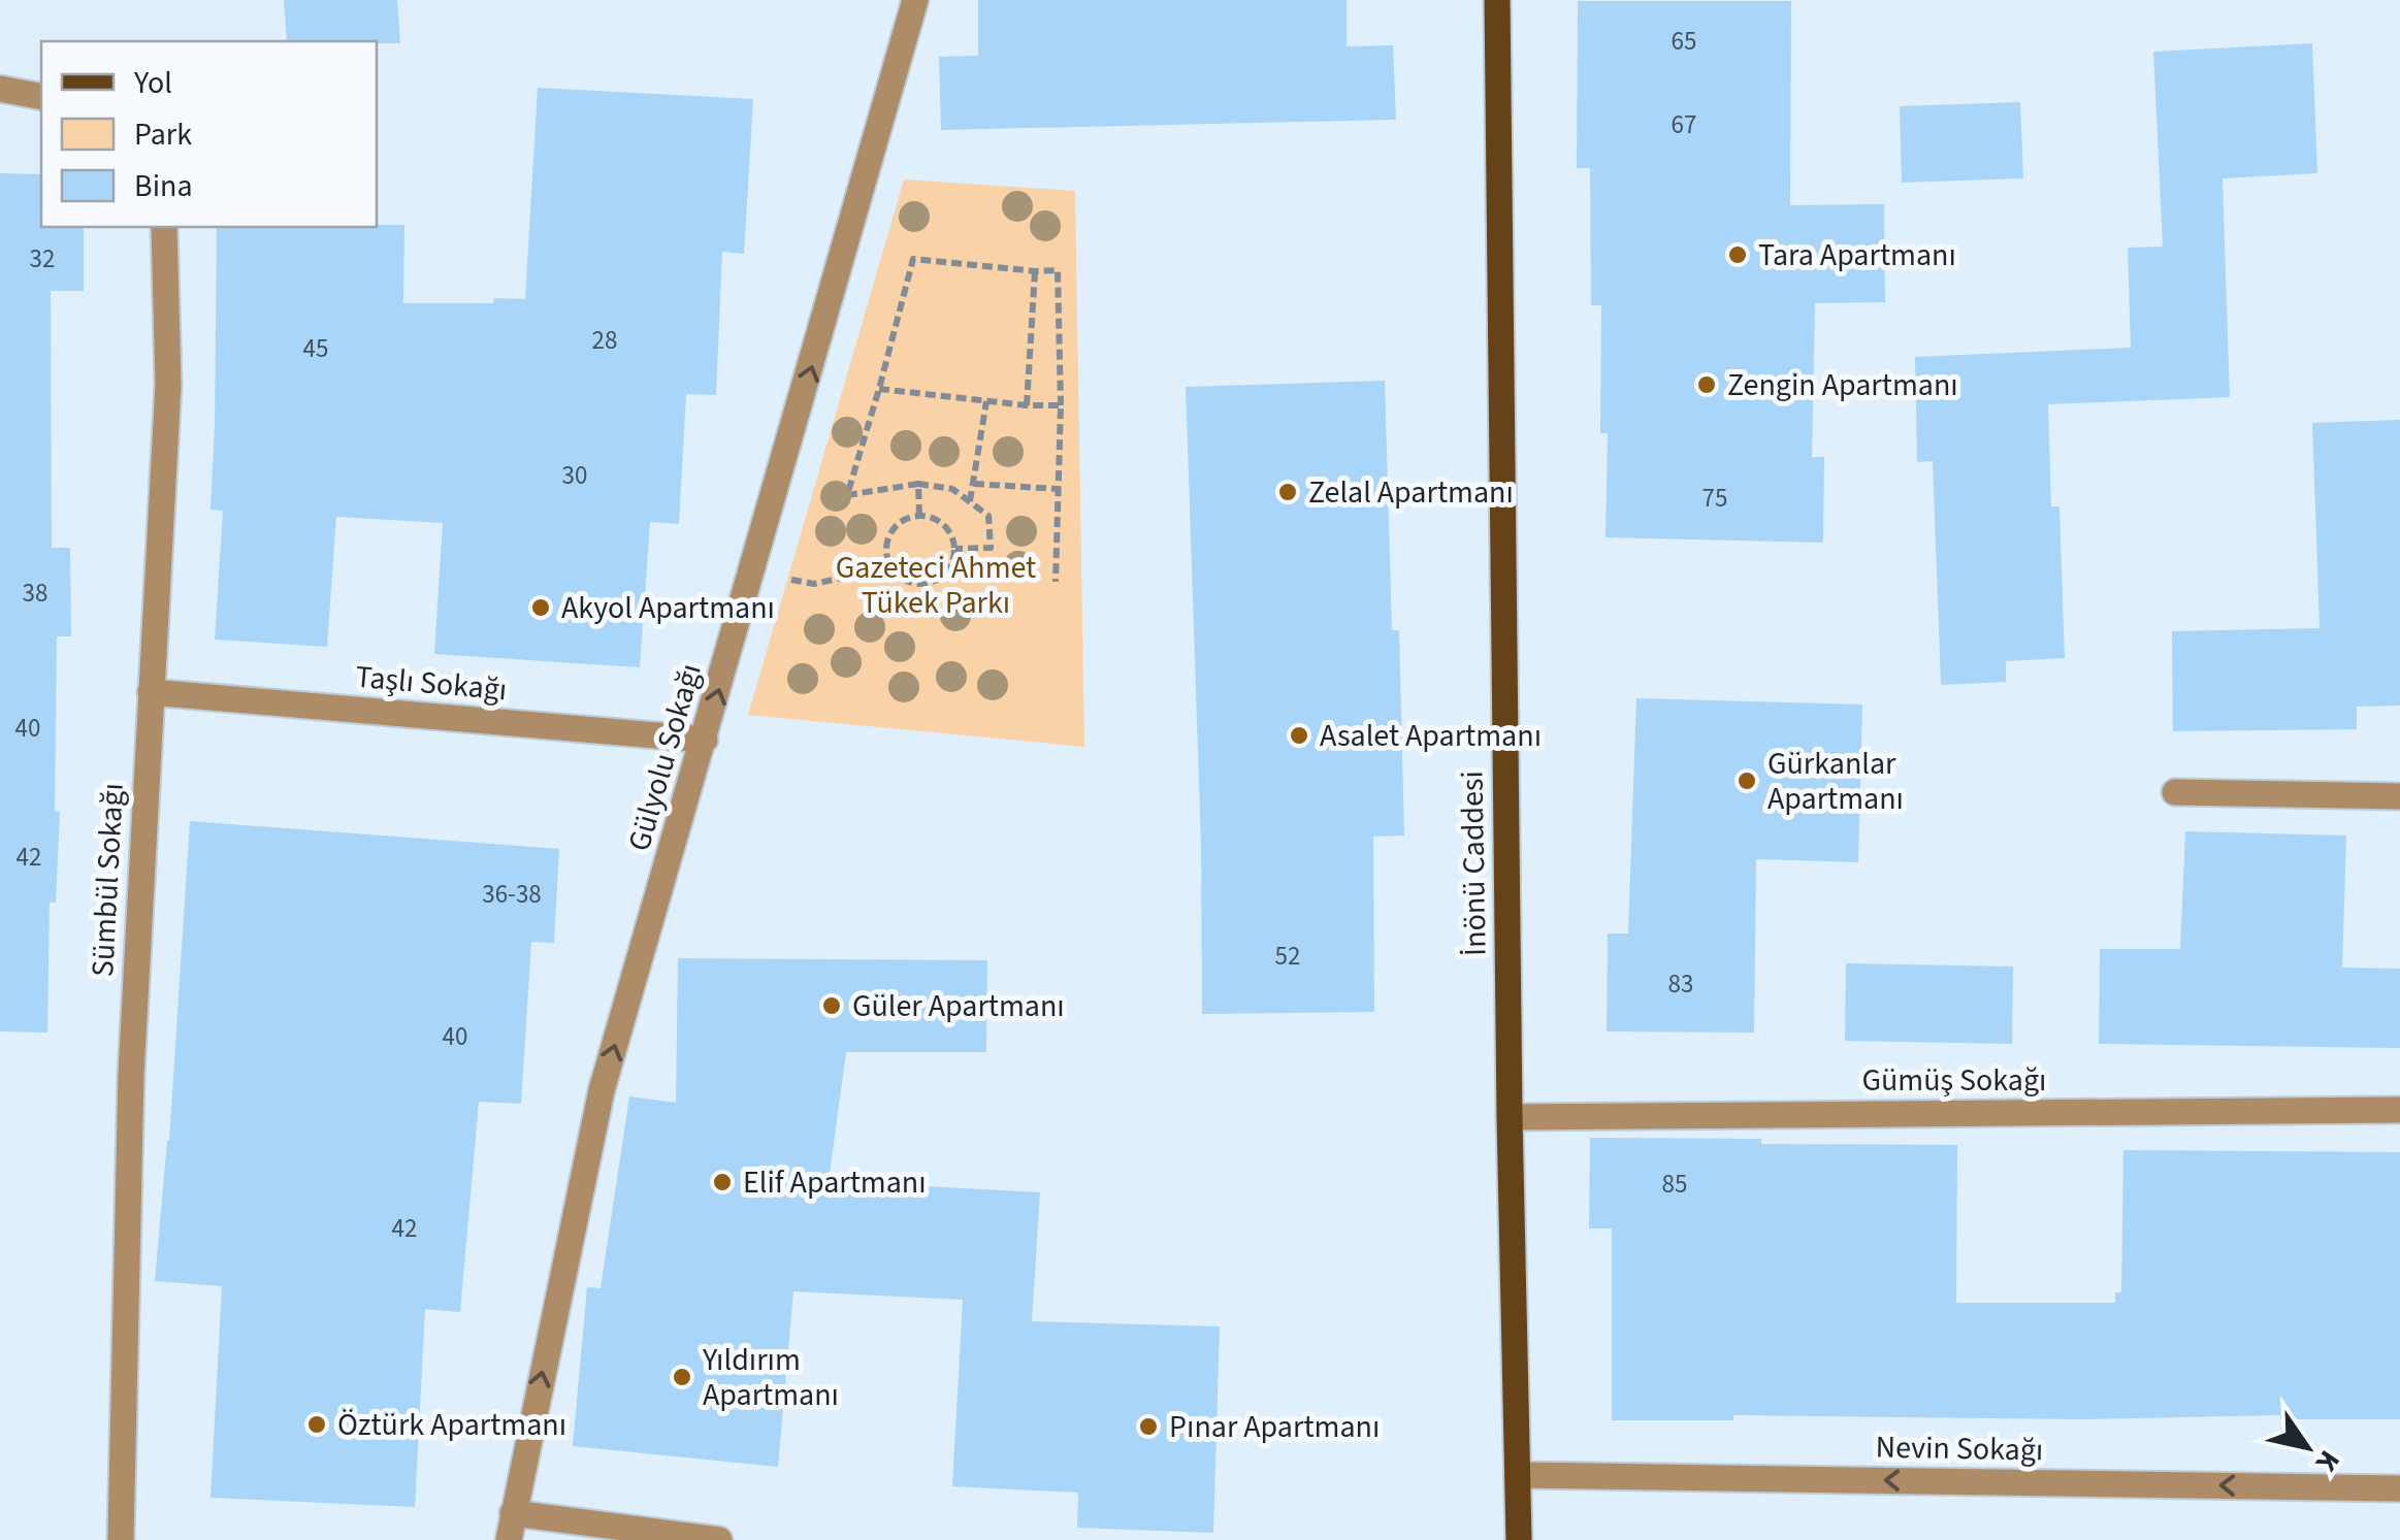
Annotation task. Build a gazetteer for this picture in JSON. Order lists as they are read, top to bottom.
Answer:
{
  "streets": {
    "main road": ["İnönü Caddesi"],
    "street": [
      "Taşlı Sokağı",
      "Gülyolu Sokağı",
      "Sümbül Sokağı",
      "Gümüş Sokağı",
      "Nevin Sokağı"
    ]
  },
  "crossings": [
    ["Taşlı Sokağı", "Gülyolu Sokağı"],
    ["Taşlı Sokağı", "Sümbül Sokağı"],
    ["İnönü Caddesi", "Gümüş Sokağı"],
    ["İnönü Caddesi", "Nevin Sokağı"]
  ],
  "one_way": ["Gülyolu Sokağı", "Nevin Sokağı"],
  "parks": ["Gazeteci Ahmet Tükek Parkı"],
  "places": [
    "Tara Apartmanı",
    "Zengin Apartmanı",
    "Zelal Apartmanı",
    "Akyol Apartmanı",
    "Asalet Apartmanı",
    "Gürkanlar Apartmanı",
    "Güler Apartmanı",
    "Elif Apartmanı",
    "Yıldırım Apartmanı",
    "Öztürk Apartmanı",
    "Pınar Apartmanı"
  ],
  "house_numbers": [
    "65",
    "67",
    "32",
    "28",
    "45",
    "30",
    "75",
    "38",
    "40",
    "42",
    "36-38",
    "52",
    "83",
    "40",
    "85",
    "42"
  ],
  "legend": ["Yol", "Park", "Bina"],
  "north": "bottom right"
}
